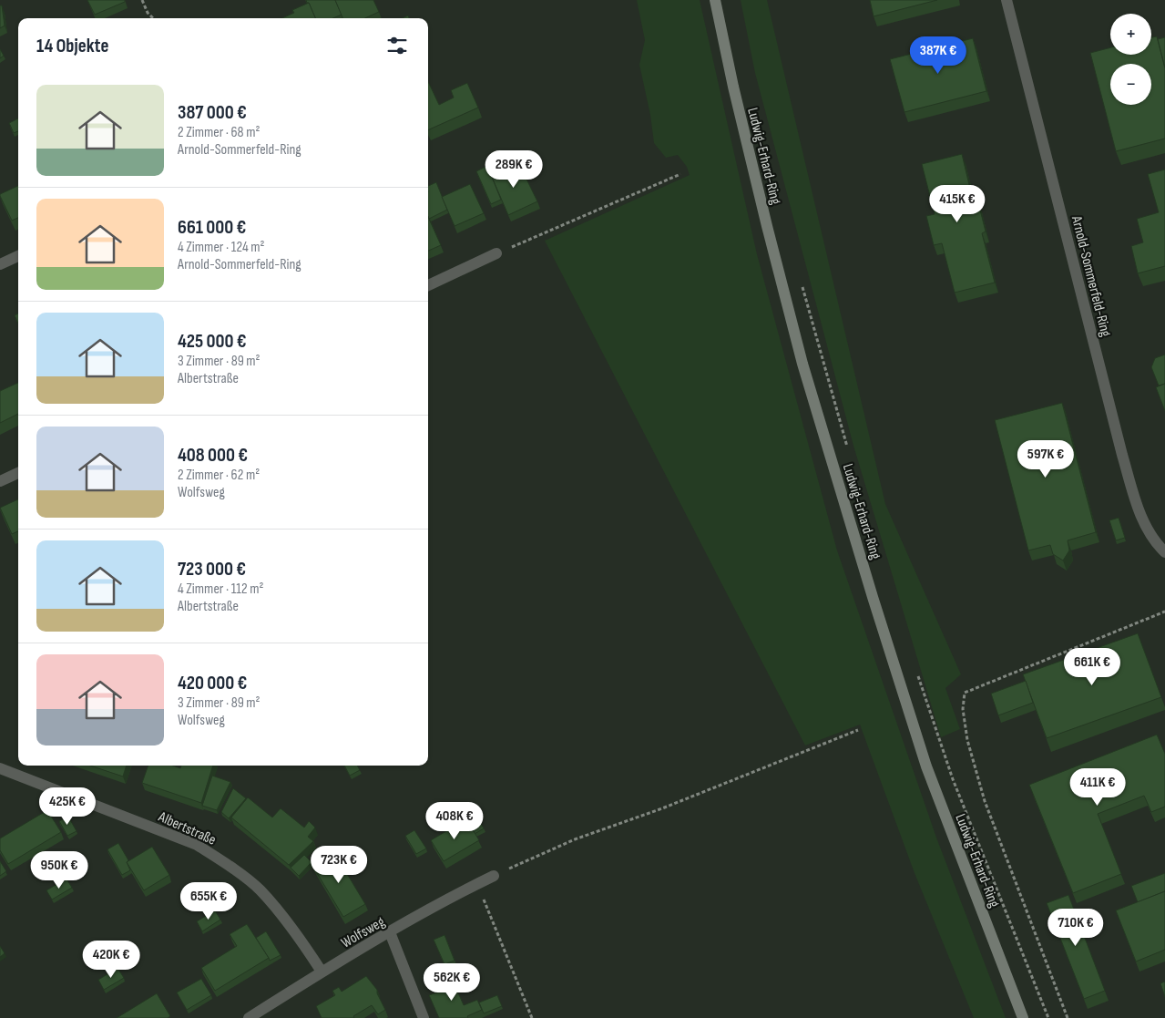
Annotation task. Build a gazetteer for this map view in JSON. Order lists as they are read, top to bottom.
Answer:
{
  "streets": {
    "main road": ["Ludwig-Erhard-Ring"],
    "street": ["Arnold-Sommerfeld-Ring", "Albertstraße", "Wolfsweg"]
  },
  "crossings": [
    ["Albertstraße", "Wolfsweg"]
  ],
  "page": {
    "map_buttons": ["+", "−"],
    "heading": "14 Objekte",
    "price": [
      "387K €",
      "289K €",
      "415K €",
      "597K €",
      "661K €",
      "411K €",
      "425K €",
      "408K €",
      "723K €",
      "950K €",
      "655K €",
      "710K €",
      "420K €",
      "562K €"
    ],
    "list": [
      {
        "name": "387 000 €",
        "note": "2 Zimmer · 68 m² · Arnold-Sommerfeld-Ring"
      },
      {
        "name": "661 000 €",
        "note": "4 Zimmer · 124 m² · Arnold-Sommerfeld-Ring"
      },
      {
        "name": "425 000 €",
        "note": "3 Zimmer · 89 m² · Albertstraße"
      },
      {
        "name": "408 000 €",
        "note": "2 Zimmer · 62 m² · Wolfsweg"
      },
      {
        "name": "723 000 €",
        "note": "4 Zimmer · 112 m² · Albertstraße"
      },
      {
        "name": "420 000 €",
        "note": "3 Zimmer · 89 m² · Wolfsweg"
      }
    ]
  }
}
